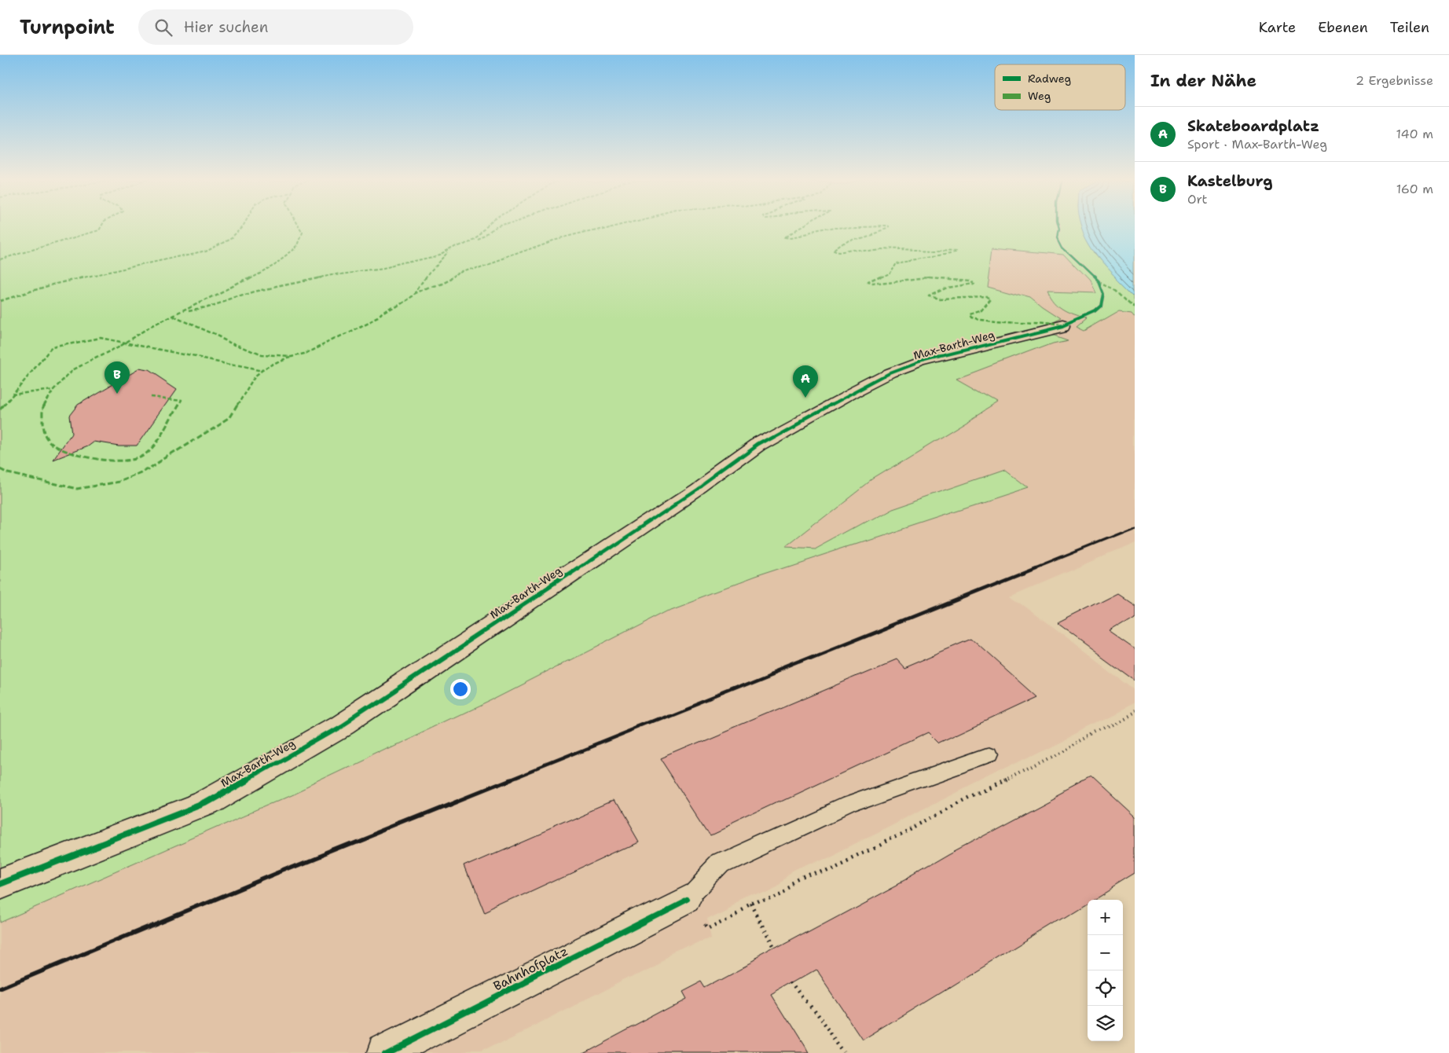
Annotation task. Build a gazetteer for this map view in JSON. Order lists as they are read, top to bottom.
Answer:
{
  "streets": {
    "street": ["Max-Barth-Weg", "Bahnhofplatz"]
  },
  "legend": ["Radweg", "Weg"],
  "page": {
    "header": "Turnpoint",
    "search": "Hier suchen",
    "nav": ["Karte", "Ebenen", "Teilen"],
    "heading": ["In der Nähe", "2 Ergebnisse"],
    "list": [
      {
        "mark": "A",
        "name": "Skateboardplatz",
        "note": "Sport · Max-Barth-Weg",
        "value": "140 m"
      },
      {
        "mark": "B",
        "name": "Kastelburg",
        "note": "Ort",
        "value": "160 m"
      }
    ],
    "pins": ["B", "A"],
    "map_buttons": ["+", "−"]
  }
}
